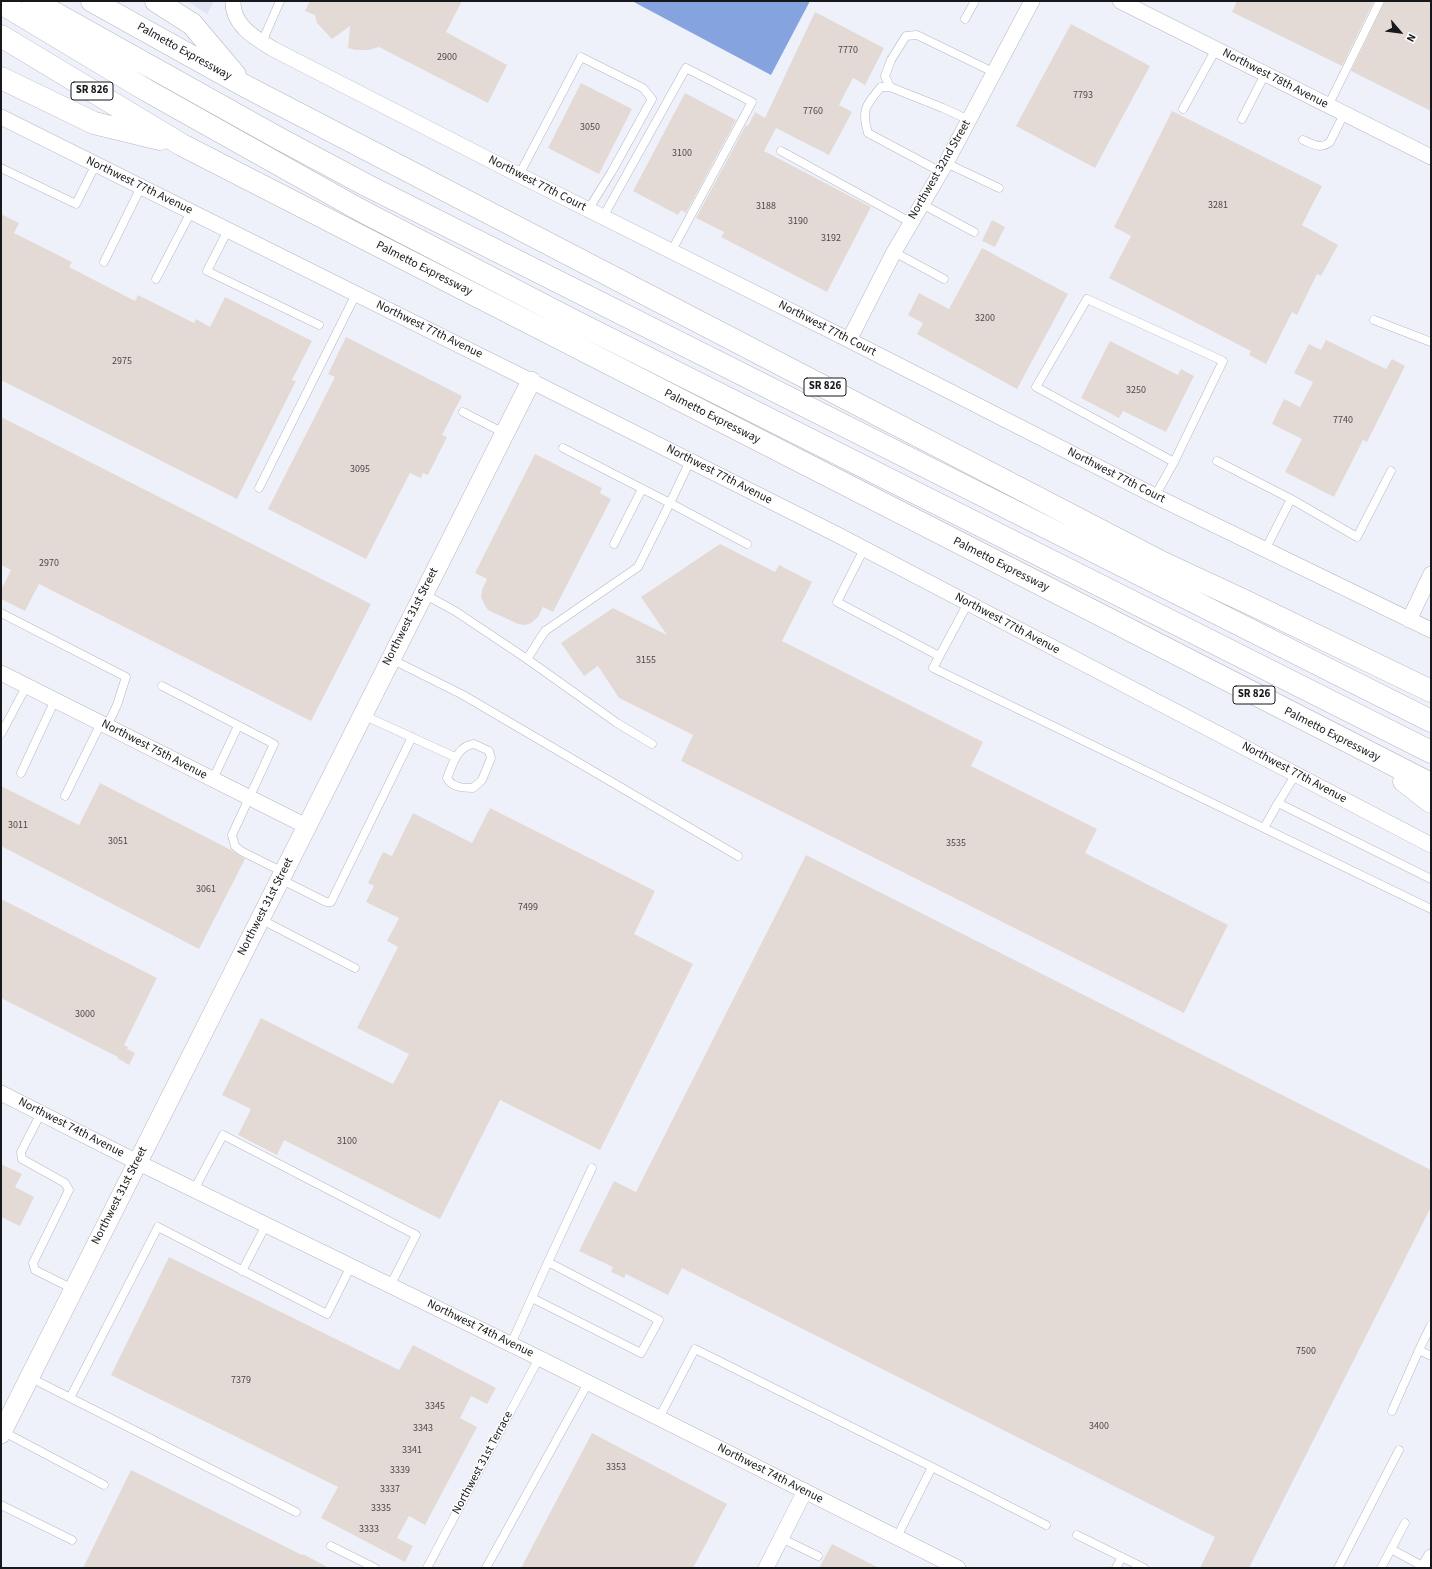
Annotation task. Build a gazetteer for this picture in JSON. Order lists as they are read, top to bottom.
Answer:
{
  "streets": {
    "highway": ["Palmetto Expressway", "SR 826"],
    "street": [
      "Northwest 78th Avenue",
      "Northwest 32nd Street",
      "Northwest 77th Court",
      "Northwest 77th Avenue",
      "Northwest 31st Street",
      "Northwest 75th Avenue",
      "Northwest 74th Avenue"
    ],
    "lane": ["Northwest 31st Terrace"]
  },
  "crossings": [
    ["Northwest 32nd Street", "Northwest 77th Court"],
    ["Northwest 77th Avenue", "Northwest 31st Street"],
    ["Northwest 31st Street", "Northwest 75th Avenue"],
    ["Northwest 31st Street", "Northwest 74th Avenue"],
    ["Northwest 74th Avenue", "Northwest 31st Terrace"]
  ],
  "house_numbers": [
    "7770",
    "2900",
    "7793",
    "7760",
    "3050",
    "3100",
    "3281",
    "3188",
    "3190",
    "3192",
    "3200",
    "2975",
    "3250",
    "7740",
    "3095",
    "2970",
    "3155",
    "3011",
    "3051",
    "3535",
    "3061",
    "7499",
    "3000",
    "3100",
    "7500",
    "7379",
    "3345",
    "3400",
    "3343",
    "3341",
    "3353",
    "3339",
    "3337",
    "3335",
    "3333"
  ],
  "north": "bottom right"
}
